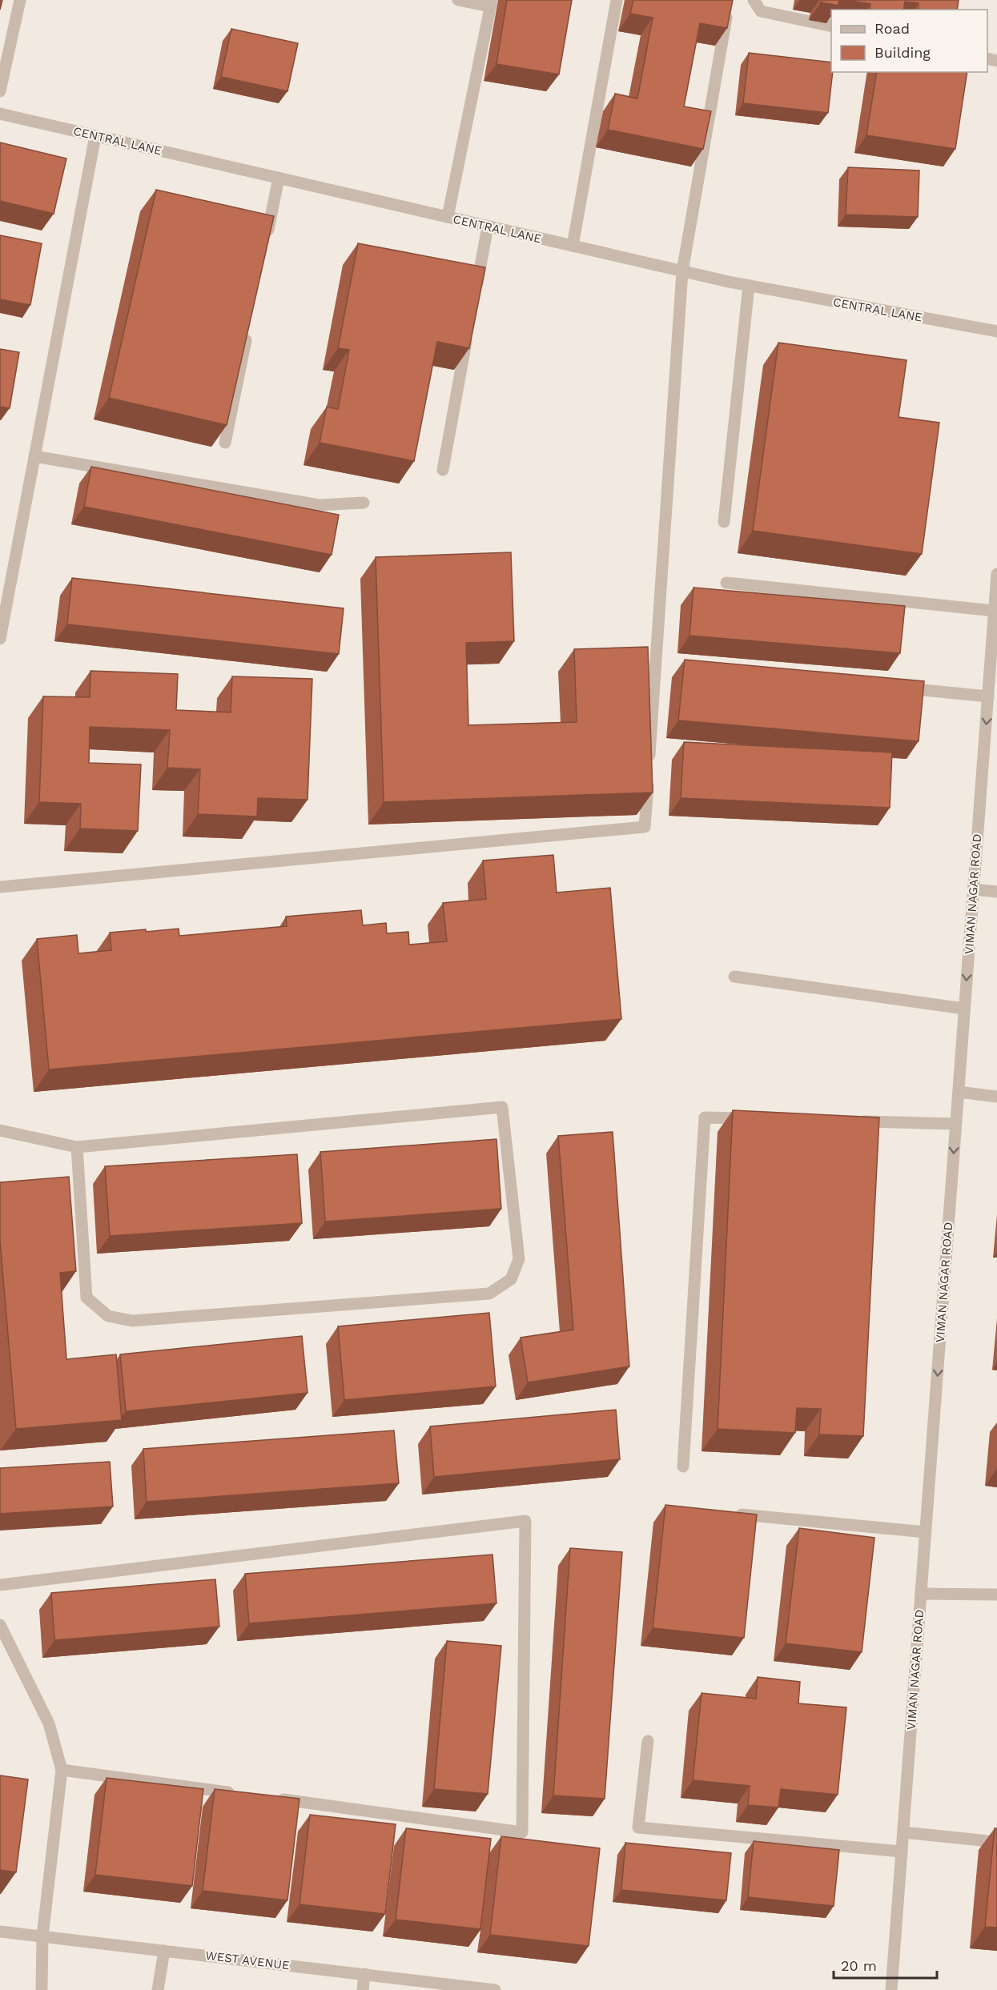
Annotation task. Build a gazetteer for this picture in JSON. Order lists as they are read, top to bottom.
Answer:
{
  "streets": {
    "street": ["CENTRAL LANE", "VIMAN NAGAR ROAD", "WEST AVENUE"]
  },
  "one_way": ["VIMAN NAGAR ROAD"],
  "legend": ["Road", "Building"],
  "scale_bar": "20 m"
}
